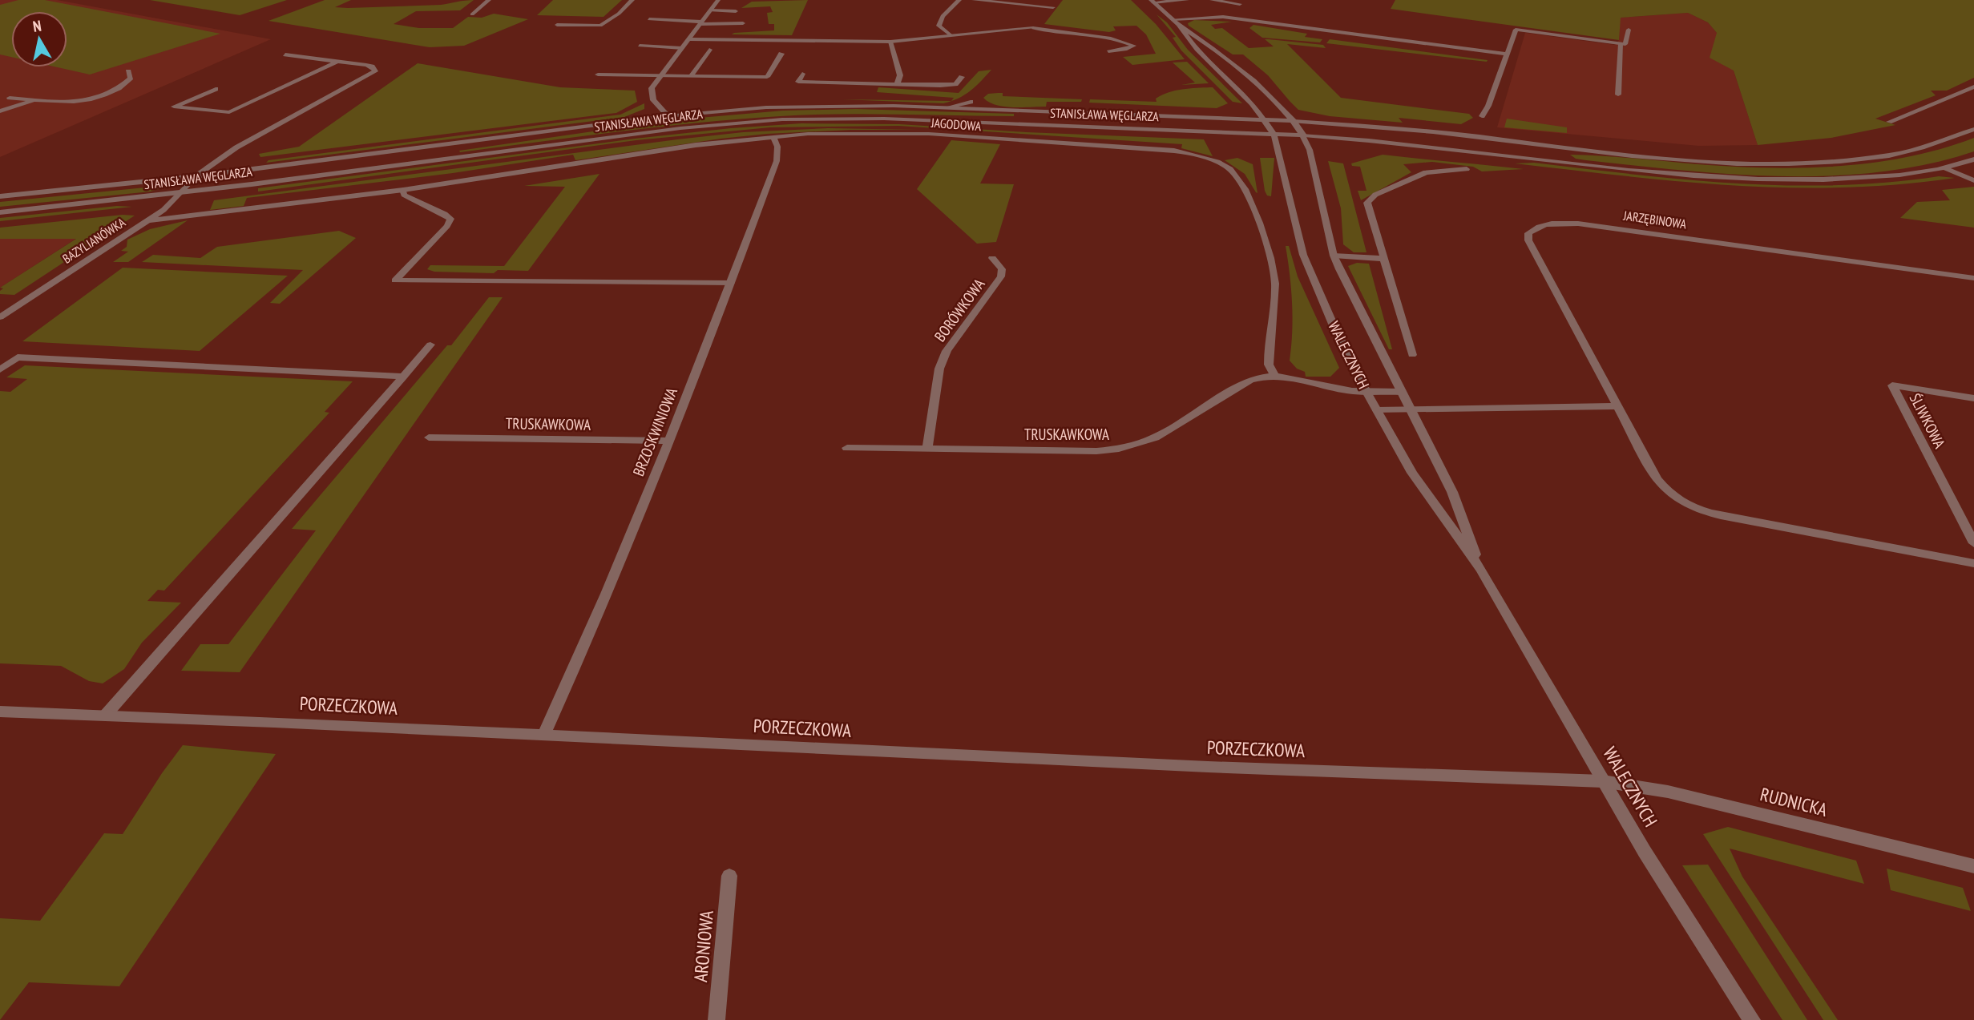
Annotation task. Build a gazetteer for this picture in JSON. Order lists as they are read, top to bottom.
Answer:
{
  "streets": {
    "street": [
      "STANISŁAWA WĘGLARZA",
      "JAGODOWA",
      "JARZĘBINOWA",
      "BAZYLIANÓWKA",
      "BORÓWKOWA",
      "WALECZNYCH",
      "ŚLIWKOWA",
      "TRUSKAWKOWA",
      "BRZOSKWINIOWA",
      "PORZECZKOWA",
      "RUDNICKA",
      "ARONIOWA"
    ]
  },
  "crossings": [
    ["STANISŁAWA WĘGLARZA", "BAZYLIANÓWKA"],
    ["STANISŁAWA WĘGLARZA", "WALECZNYCH"],
    ["JAGODOWA", "BAZYLIANÓWKA"],
    ["JAGODOWA", "TRUSKAWKOWA"],
    ["JAGODOWA", "BRZOSKWINIOWA"],
    ["BORÓWKOWA", "TRUSKAWKOWA"],
    ["WALECZNYCH", "TRUSKAWKOWA"],
    ["WALECZNYCH", "PORZECZKOWA"],
    ["WALECZNYCH", "RUDNICKA"],
    ["TRUSKAWKOWA", "BRZOSKWINIOWA"],
    ["BRZOSKWINIOWA", "PORZECZKOWA"],
    ["PORZECZKOWA", "RUDNICKA"]
  ],
  "north": "top"
}
